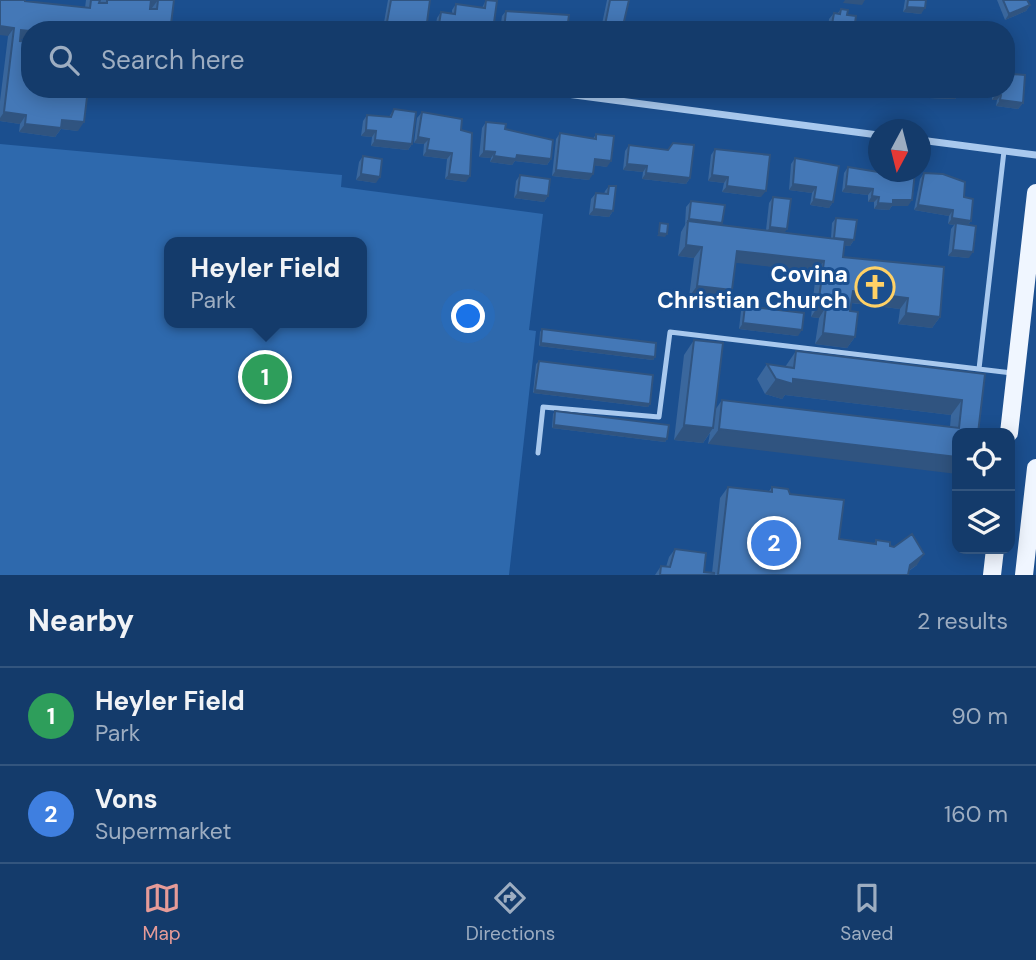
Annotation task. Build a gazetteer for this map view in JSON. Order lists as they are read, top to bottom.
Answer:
{
  "places": {
    "church": ["Covina Christian Church"]
  },
  "north": "bottom",
  "page": {
    "search": "Search here",
    "popup": ["Heyler Field", "Park"],
    "pins": ["1", "2"],
    "heading": ["Nearby", "2 results"],
    "list": [
      {
        "mark": "1",
        "name": "Heyler Field",
        "note": "Park",
        "value": "90 m"
      },
      {
        "mark": "2",
        "name": "Vons",
        "note": "Supermarket",
        "value": "160 m"
      }
    ],
    "nav": ["Map", "Directions", "Saved"]
  }
}
